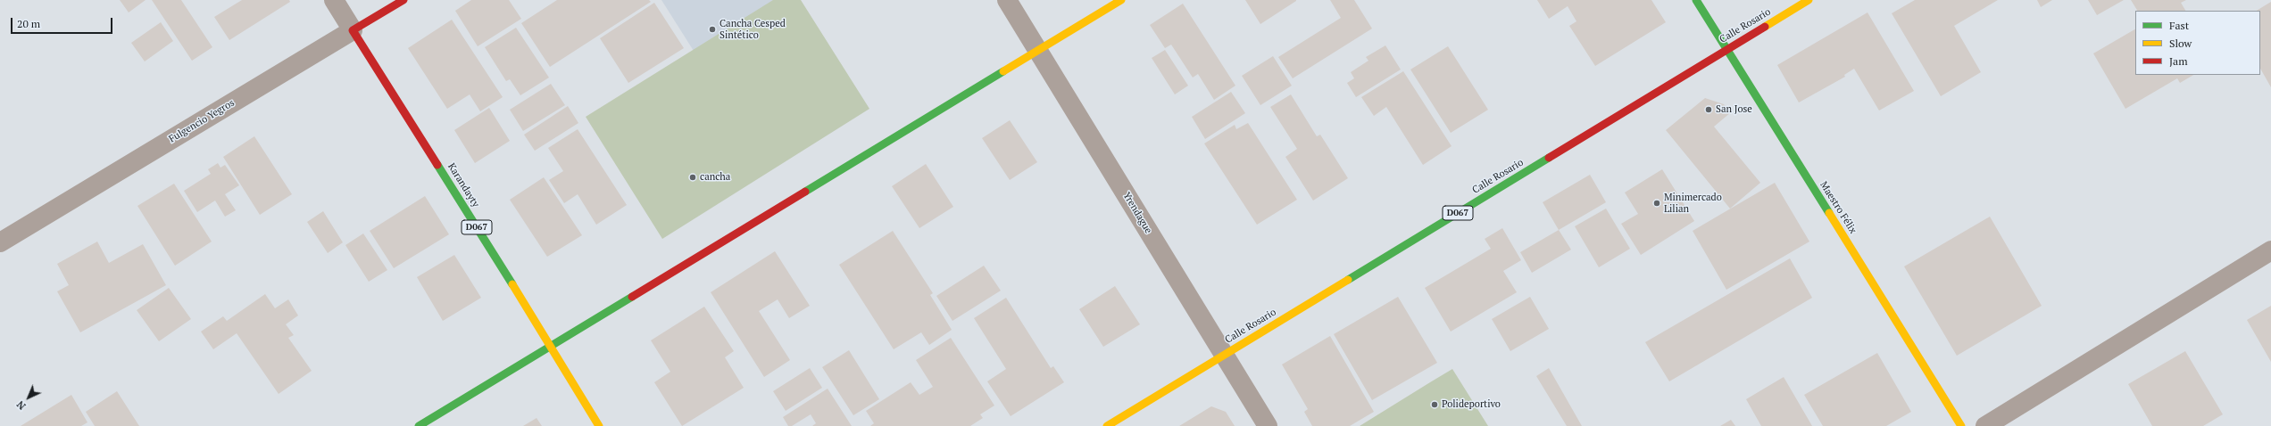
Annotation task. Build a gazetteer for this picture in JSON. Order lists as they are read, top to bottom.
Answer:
{
  "streets": {
    "main road": [
      "Calle Rosario",
      "Fulgencio Yegros",
      "Karandayty",
      "Maestro Félix",
      "D067"
    ],
    "street": ["Yrendague"]
  },
  "crossings": [
    ["Calle Rosario", "Maestro Félix"],
    ["Calle Rosario", "Yrendague"],
    ["Fulgencio Yegros", "Karandayty"]
  ],
  "places": [
    "Cancha Cesped Sintético",
    "San Jose",
    "cancha",
    "Minimercado Lilian",
    "Polideportivo"
  ],
  "legend": ["Fast", "Slow", "Jam"],
  "scale_bar": "20 m",
  "north": "bottom left"
}
